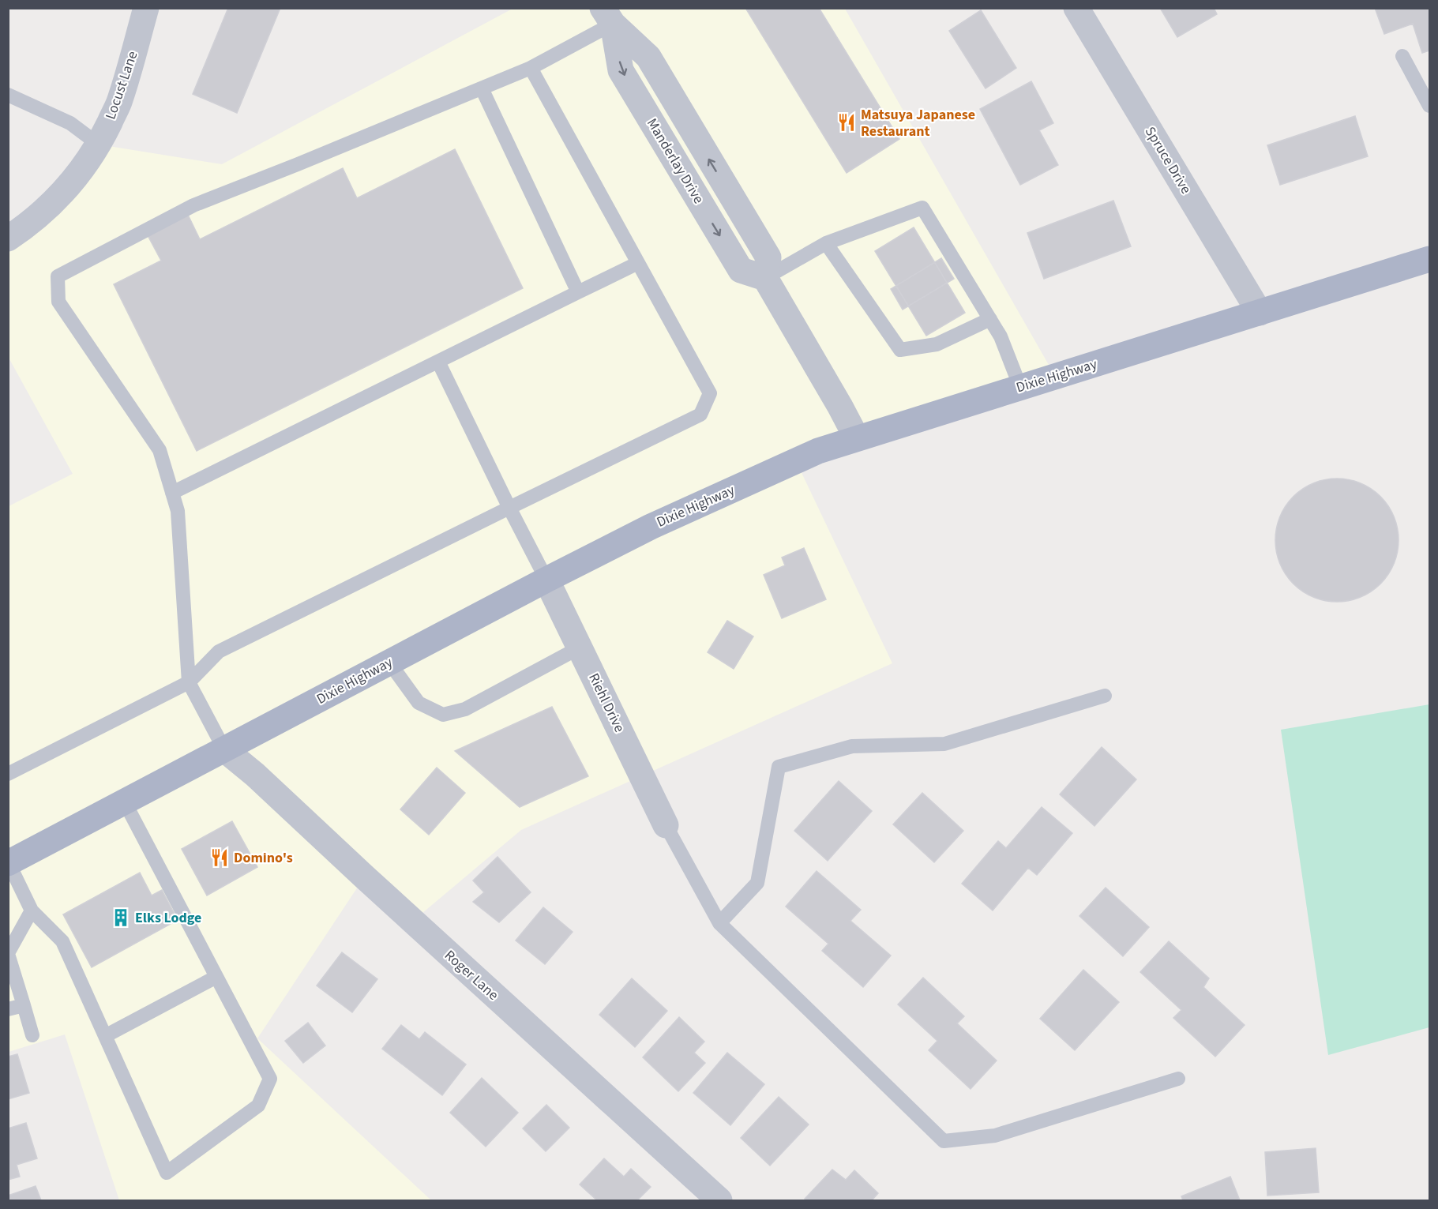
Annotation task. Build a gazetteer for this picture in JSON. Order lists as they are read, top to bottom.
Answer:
{
  "streets": {
    "main road": ["Dixie Highway"],
    "street": [
      "Locust Lane",
      "Spruce Drive",
      "Manderlay Drive",
      "Riehl Drive",
      "Roger Lane"
    ]
  },
  "crossings": [
    ["Spruce Drive", "Dixie Highway"],
    ["Dixie Highway", "Riehl Drive"],
    ["Dixie Highway", "Roger Lane"]
  ],
  "places": {
    "restaurant": ["Matsuya Japanese Restaurant", "Domino's"],
    "building": ["Elks Lodge"]
  }
}
